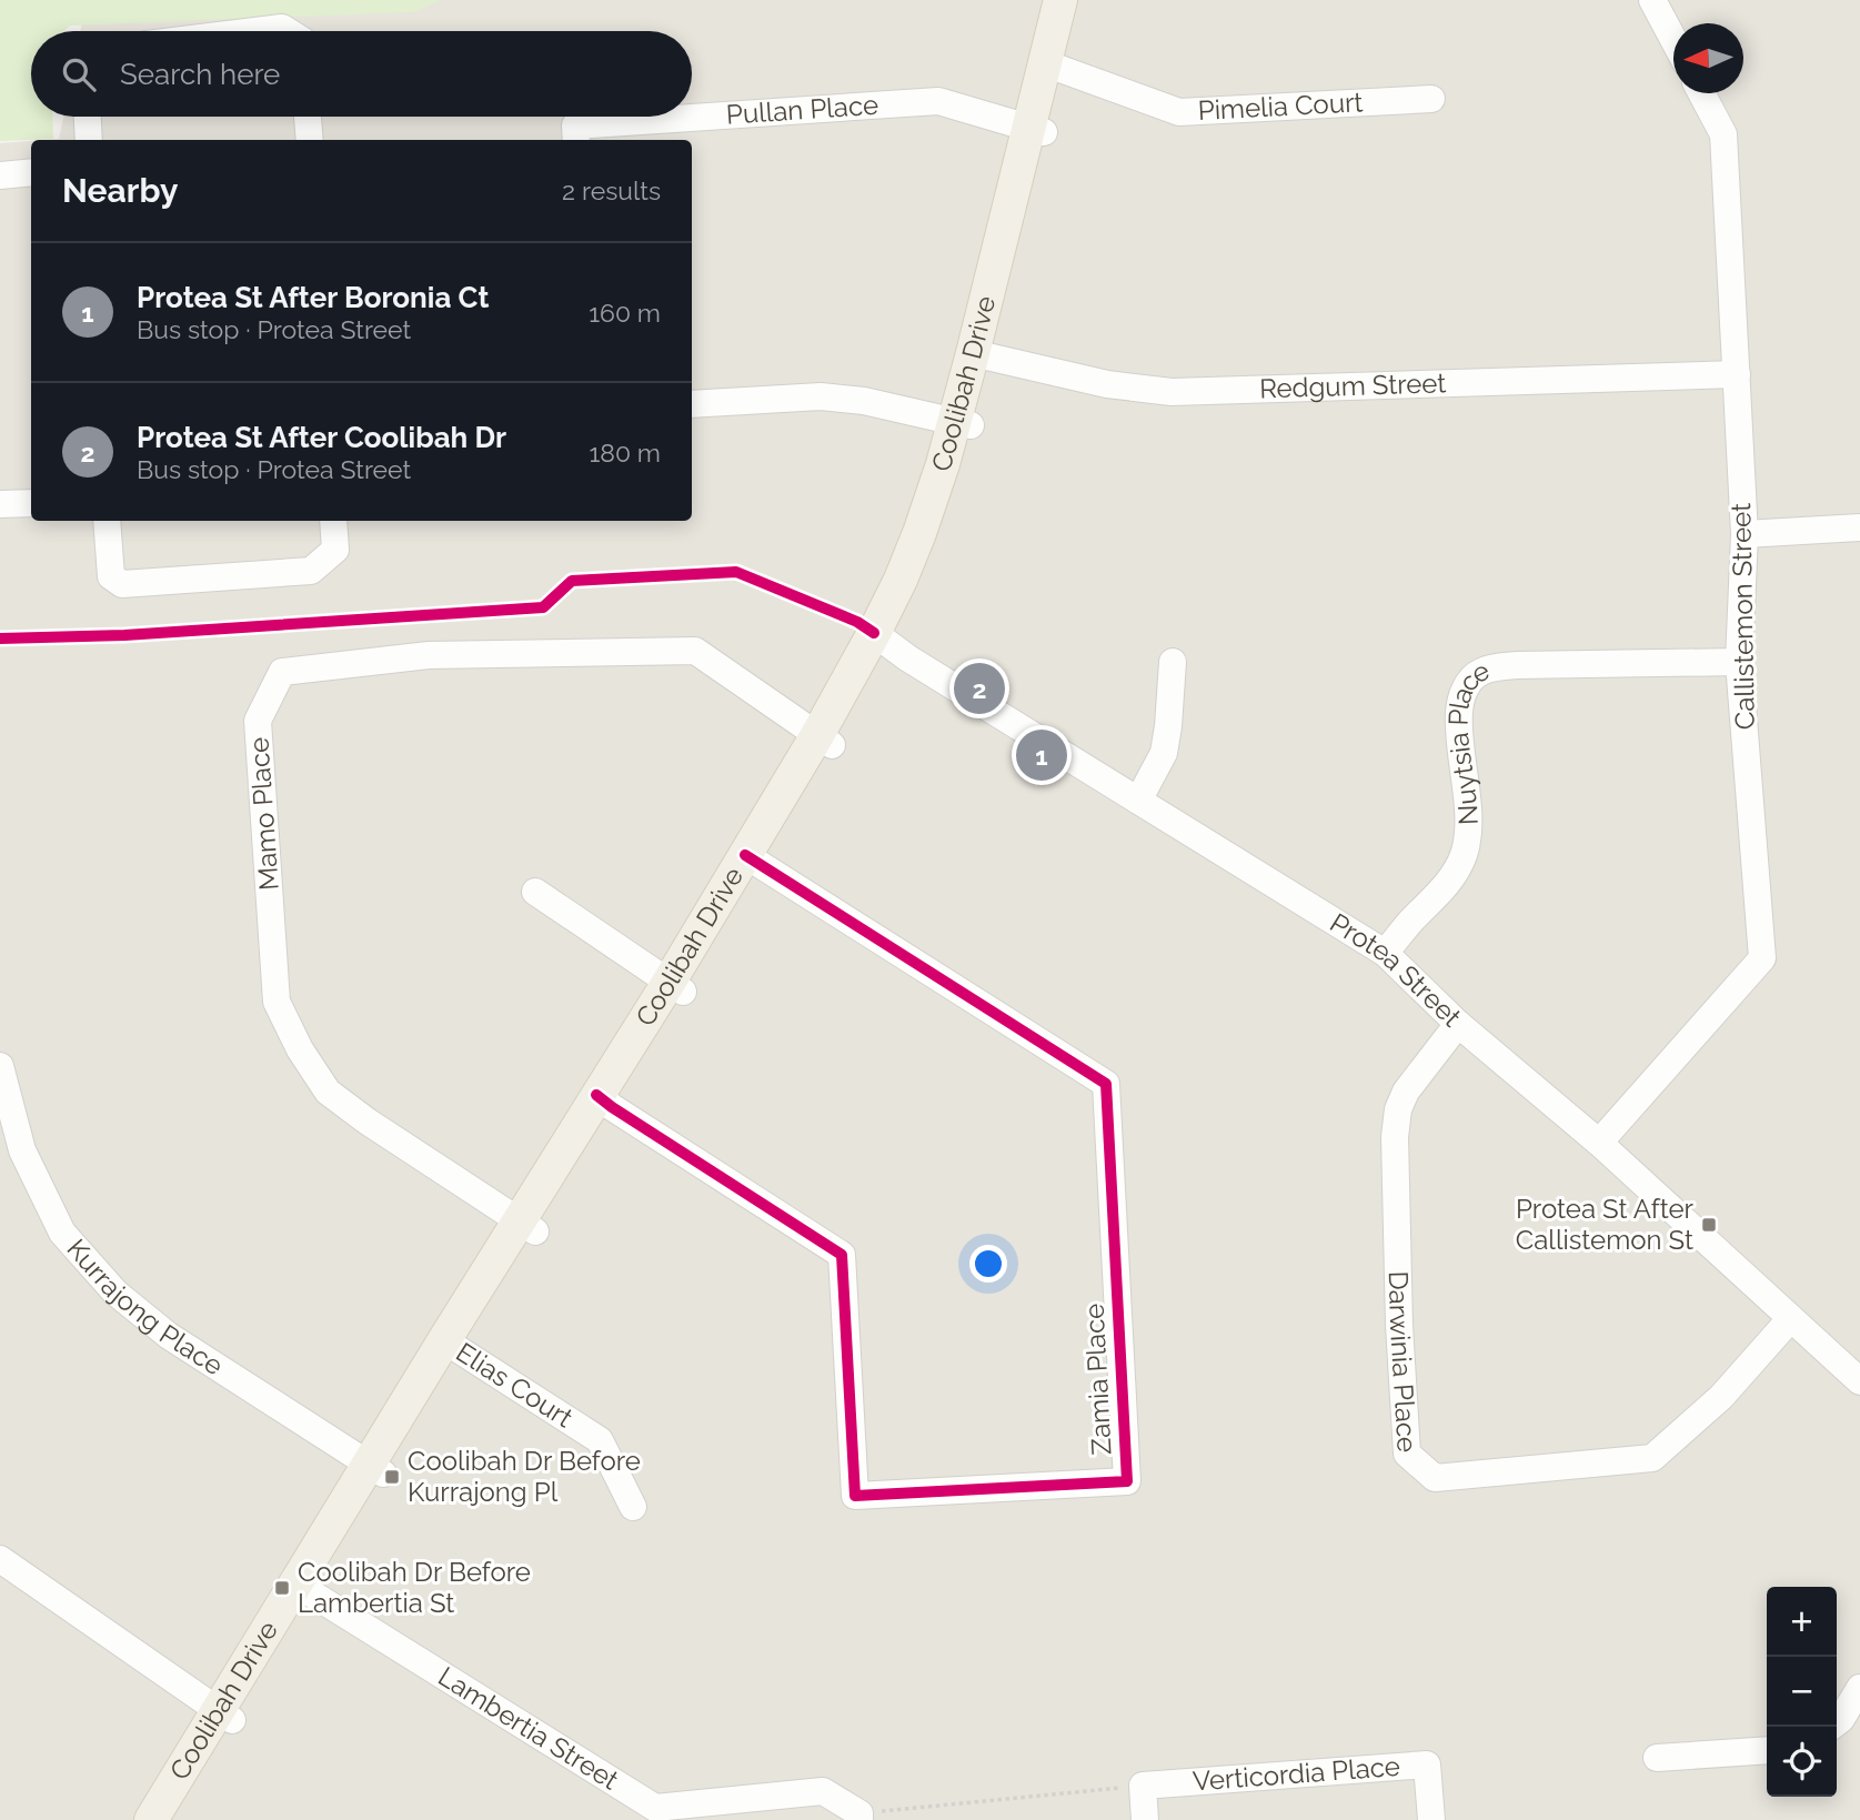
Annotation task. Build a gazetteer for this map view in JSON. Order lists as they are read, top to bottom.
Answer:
{
  "streets": {
    "main road": ["Coolibah Drive"],
    "street": [
      "Pimelia Court",
      "Pullan Place",
      "Redgum Street",
      "Callistemon Street",
      "Nuytsia Place",
      "Mamo Place",
      "Protea Street",
      "Kurrajong Place",
      "Darwinia Place",
      "Zamia Place",
      "Elias Court",
      "Lambertia Street",
      "Verticordia Place"
    ]
  },
  "crossings": [
    ["Pimelia Court", "Coolibah Drive"],
    ["Pullan Place", "Coolibah Drive"],
    ["Coolibah Drive", "Redgum Street"],
    ["Coolibah Drive", "Mamo Place"],
    ["Coolibah Drive", "Protea Street"],
    ["Coolibah Drive", "Kurrajong Place"],
    ["Coolibah Drive", "Zamia Place"],
    ["Coolibah Drive", "Elias Court"],
    ["Coolibah Drive", "Lambertia Street"],
    ["Redgum Street", "Callistemon Street"],
    ["Callistemon Street", "Nuytsia Place"],
    ["Callistemon Street", "Protea Street"],
    ["Nuytsia Place", "Protea Street"],
    ["Protea Street", "Darwinia Place"]
  ],
  "places": {
    "transit": ["Protea St After Callistemon St", "Coolibah Dr Before Kurrajong Pl", "Coolibah Dr Before Lambertia St"]
  },
  "north": "left",
  "page": {
    "search": "Search here",
    "heading": ["Nearby", "2 results"],
    "list": [
      {
        "mark": "1",
        "name": "Protea St After Boronia Ct",
        "note": "Bus stop · Protea Street",
        "value": "160 m"
      },
      {
        "mark": "2",
        "name": "Protea St After Coolibah Dr",
        "note": "Bus stop · Protea Street",
        "value": "180 m"
      }
    ],
    "pins": ["2", "1"],
    "map_buttons": ["+", "−"]
  }
}
